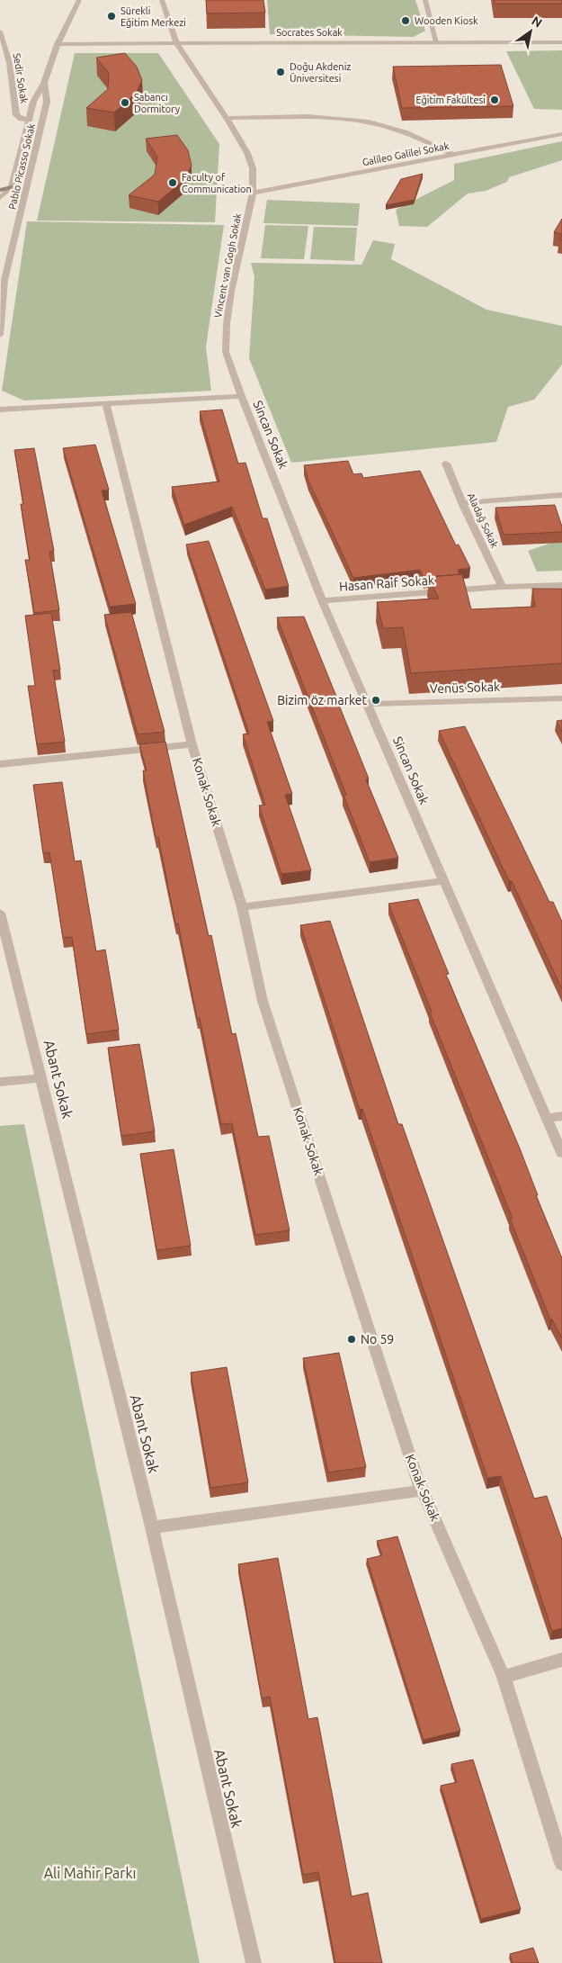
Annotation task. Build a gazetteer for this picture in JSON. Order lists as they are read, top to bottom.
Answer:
{
  "streets": {
    "street": [
      "Socrates Sokak",
      "Sedir Sokak",
      "Galileo Galilei Sokak",
      "Pablo Picasso Sokak",
      "Vincent van Gogh Sokak",
      "Sincan Sokak",
      "Aladağ Sokak",
      "Hasan Raif Sokak",
      "Venüs Sokak",
      "Konak Sokak",
      "Abant Sokak"
    ]
  },
  "crossings": [
    ["Socrates Sokak", "Pablo Picasso Sokak"],
    ["Socrates Sokak", "Vincent van Gogh Sokak"],
    ["Sedir Sokak", "Pablo Picasso Sokak"],
    ["Galileo Galilei Sokak", "Vincent van Gogh Sokak"],
    ["Vincent van Gogh Sokak", "Sincan Sokak"],
    ["Sincan Sokak", "Hasan Raif Sokak"],
    ["Sincan Sokak", "Venüs Sokak"],
    ["Aladağ Sokak", "Hasan Raif Sokak"]
  ],
  "parks": ["Ali Mahir Parkı"],
  "places": [
    "Sürekli Eğitim Merkezi",
    "Wooden Kiosk",
    "Doğu Akdeniz Üniversitesi",
    "Eğitim Fakültesi",
    "Sabancı Dormitory",
    "Faculty of Communication",
    "Bizim öz market",
    "No 59"
  ],
  "north": "top right"
}
